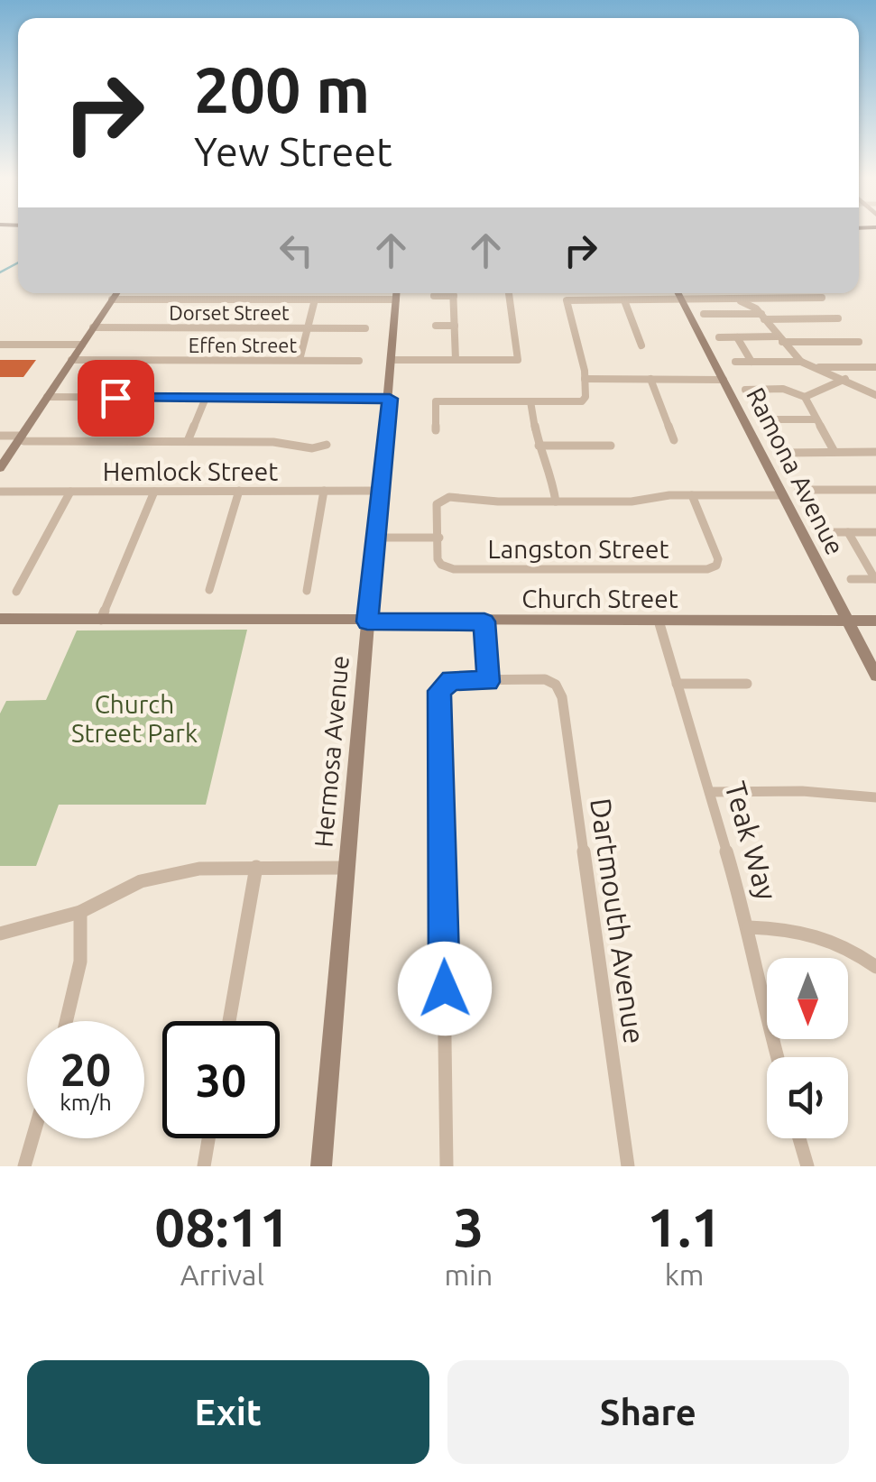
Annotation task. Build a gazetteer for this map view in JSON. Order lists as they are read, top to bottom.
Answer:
{
  "streets": {
    "street": [
      "Dorset Street",
      "Effen Street",
      "Hemlock Street",
      "Ramona Avenue",
      "Langston Street",
      "Church Street",
      "Hermosa Avenue",
      "Teak Way",
      "Dartmouth Avenue"
    ]
  },
  "crossings": [
    ["Hemlock Street", "Hermosa Avenue"],
    ["Ramona Avenue", "Church Street"],
    ["Church Street", "Hermosa Avenue"],
    ["Church Street", "Teak Way"]
  ],
  "parks": ["Church Street Park"],
  "north": "bottom",
  "page": {
    "turn": ["200 m", "Yew Street"],
    "speed": "20 km/h",
    "limit": "30",
    "eta": [
      "08:11",
      "Arrival",
      "3",
      "min",
      "1.1",
      "km"
    ],
    "buttons": ["Exit", "Share"]
  }
}
